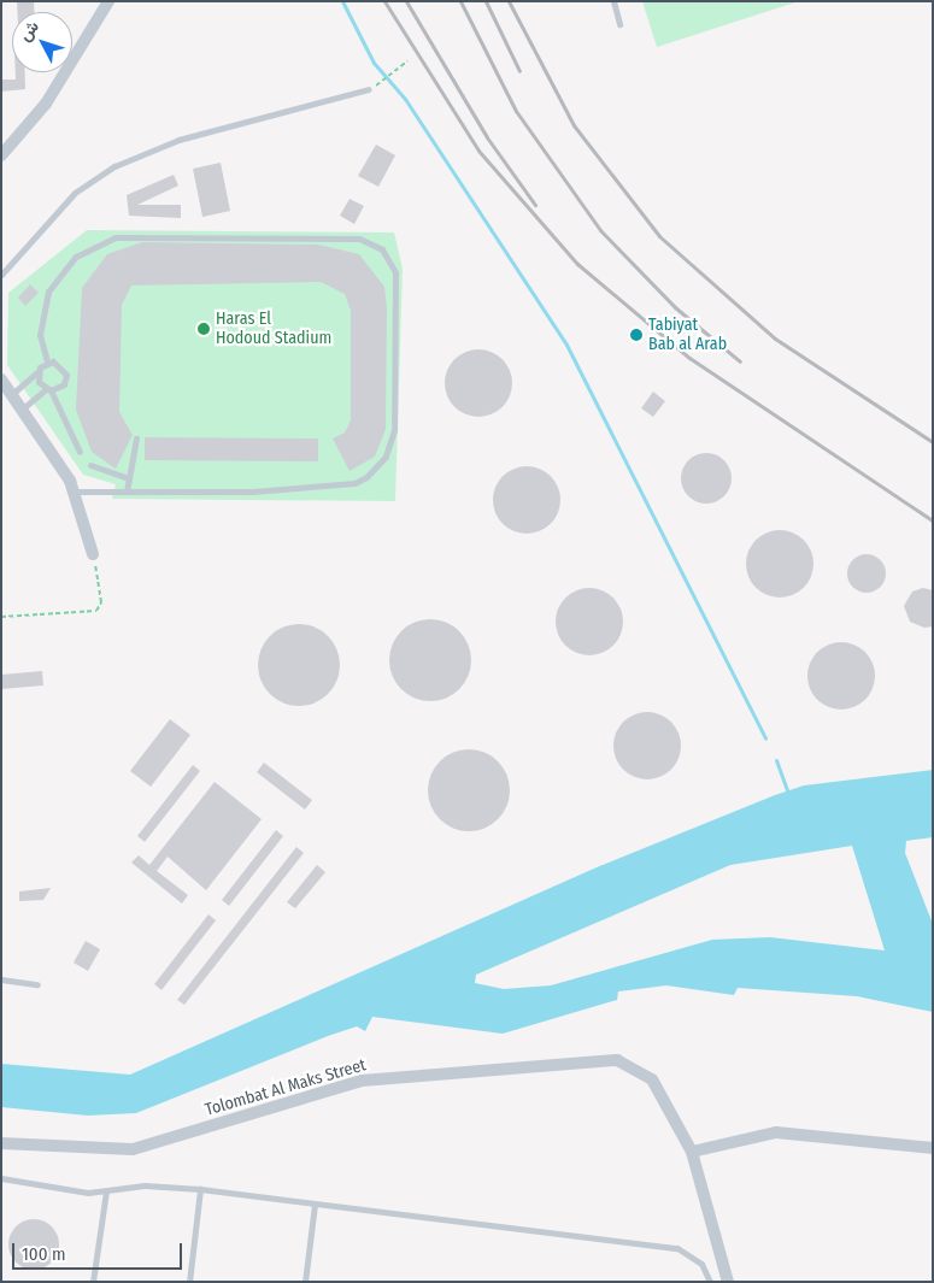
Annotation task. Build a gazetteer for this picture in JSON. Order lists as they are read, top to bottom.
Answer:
{
  "streets": {
    "street": ["Tolombat Al Maks Street"]
  },
  "places": ["Haras El Hodoud Stadium", "Tabiyat Bab al Arab"],
  "scale_bar": "100 m",
  "north": "top left"
}
